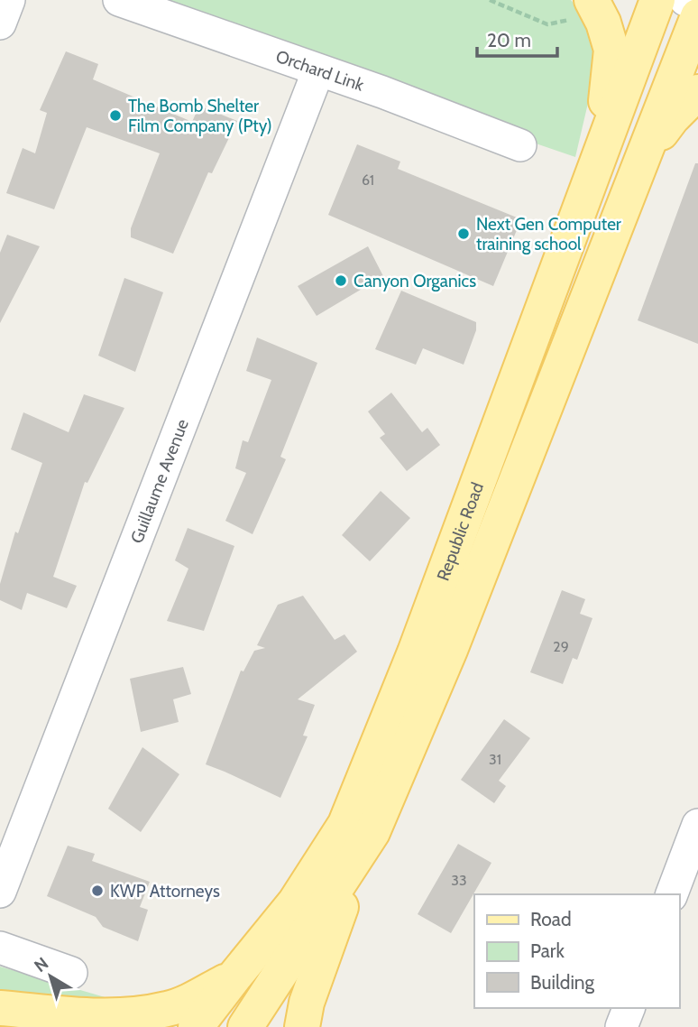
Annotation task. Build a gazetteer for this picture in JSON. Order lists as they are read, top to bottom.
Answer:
{
  "streets": {
    "main road": ["Republic Road"],
    "street": ["Orchard Link", "Guillaume Avenue"]
  },
  "crossings": [
    ["Orchard Link", "Guillaume Avenue"]
  ],
  "places": [
    "The Bomb Shelter Film Company (Pty)",
    "Next Gen Computer training school",
    "Canyon Organics",
    "KWP Attorneys"
  ],
  "house_numbers": [
    "61",
    "29",
    "31",
    "33"
  ],
  "legend": ["Road", "Park", "Building"],
  "scale_bar": "20 m",
  "north": "top left"
}
